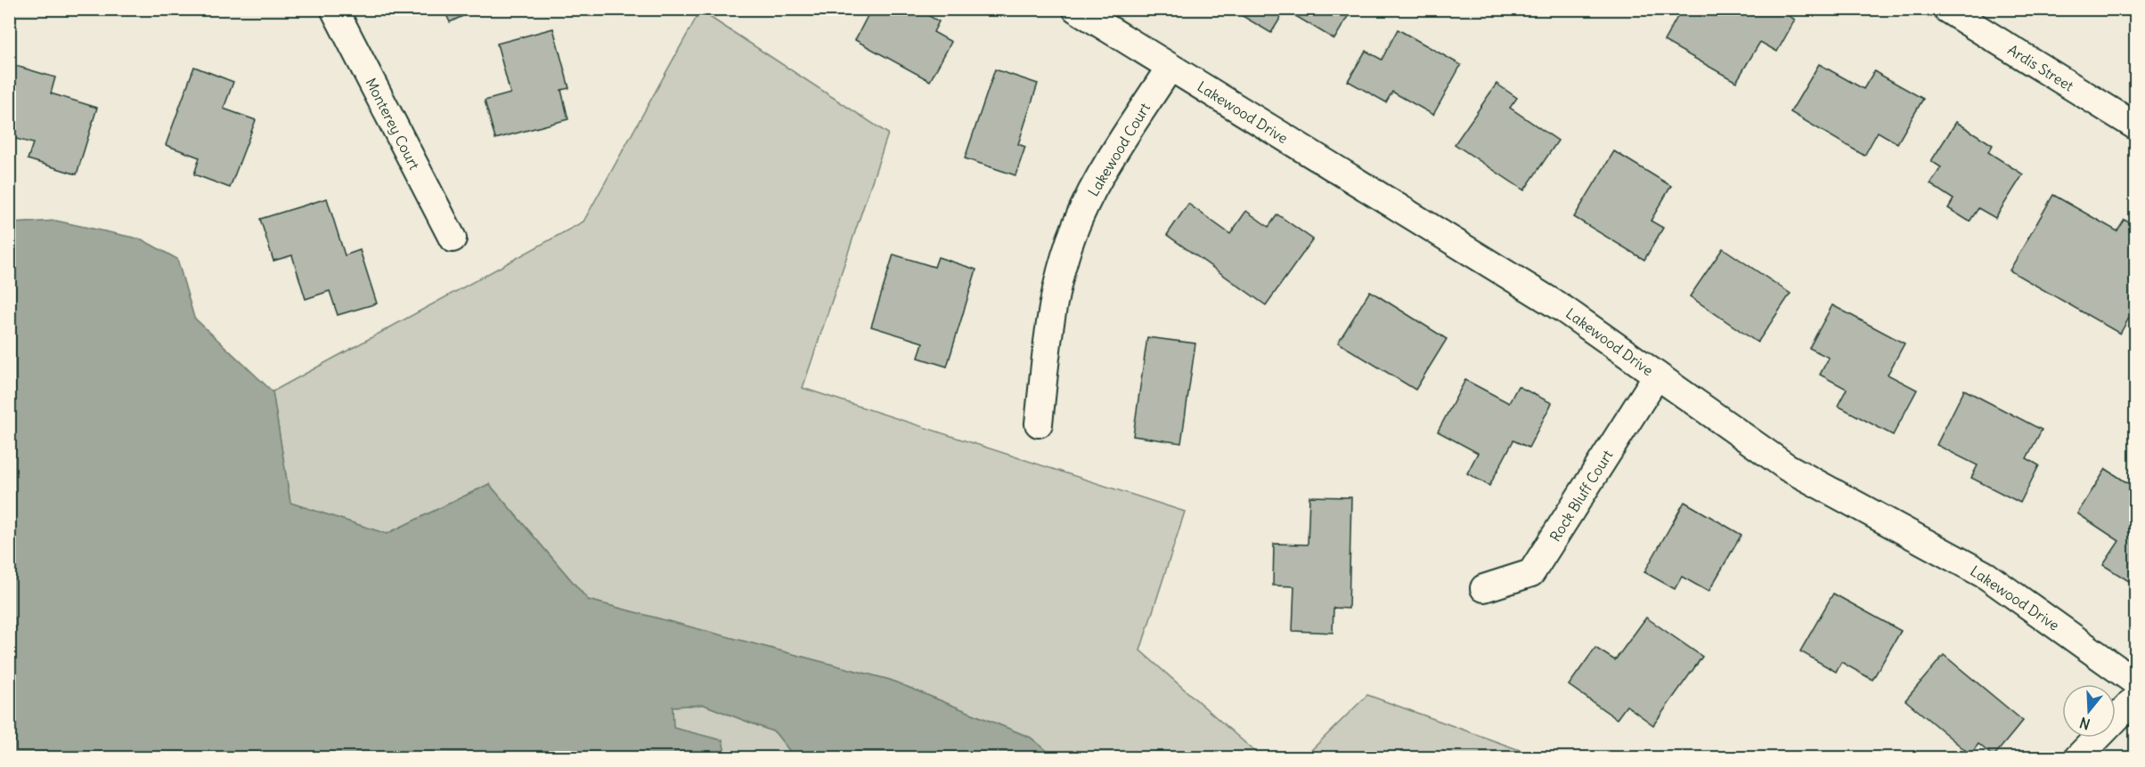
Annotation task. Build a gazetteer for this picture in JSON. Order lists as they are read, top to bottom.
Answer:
{
  "streets": {
    "street": [
      "Ardis Street",
      "Lakewood Drive",
      "Monterey Court",
      "Lakewood Court",
      "Rock Bluff Court"
    ]
  },
  "crossings": [
    ["Lakewood Drive", "Lakewood Court"],
    ["Lakewood Drive", "Rock Bluff Court"]
  ],
  "north": "bottom"
}
